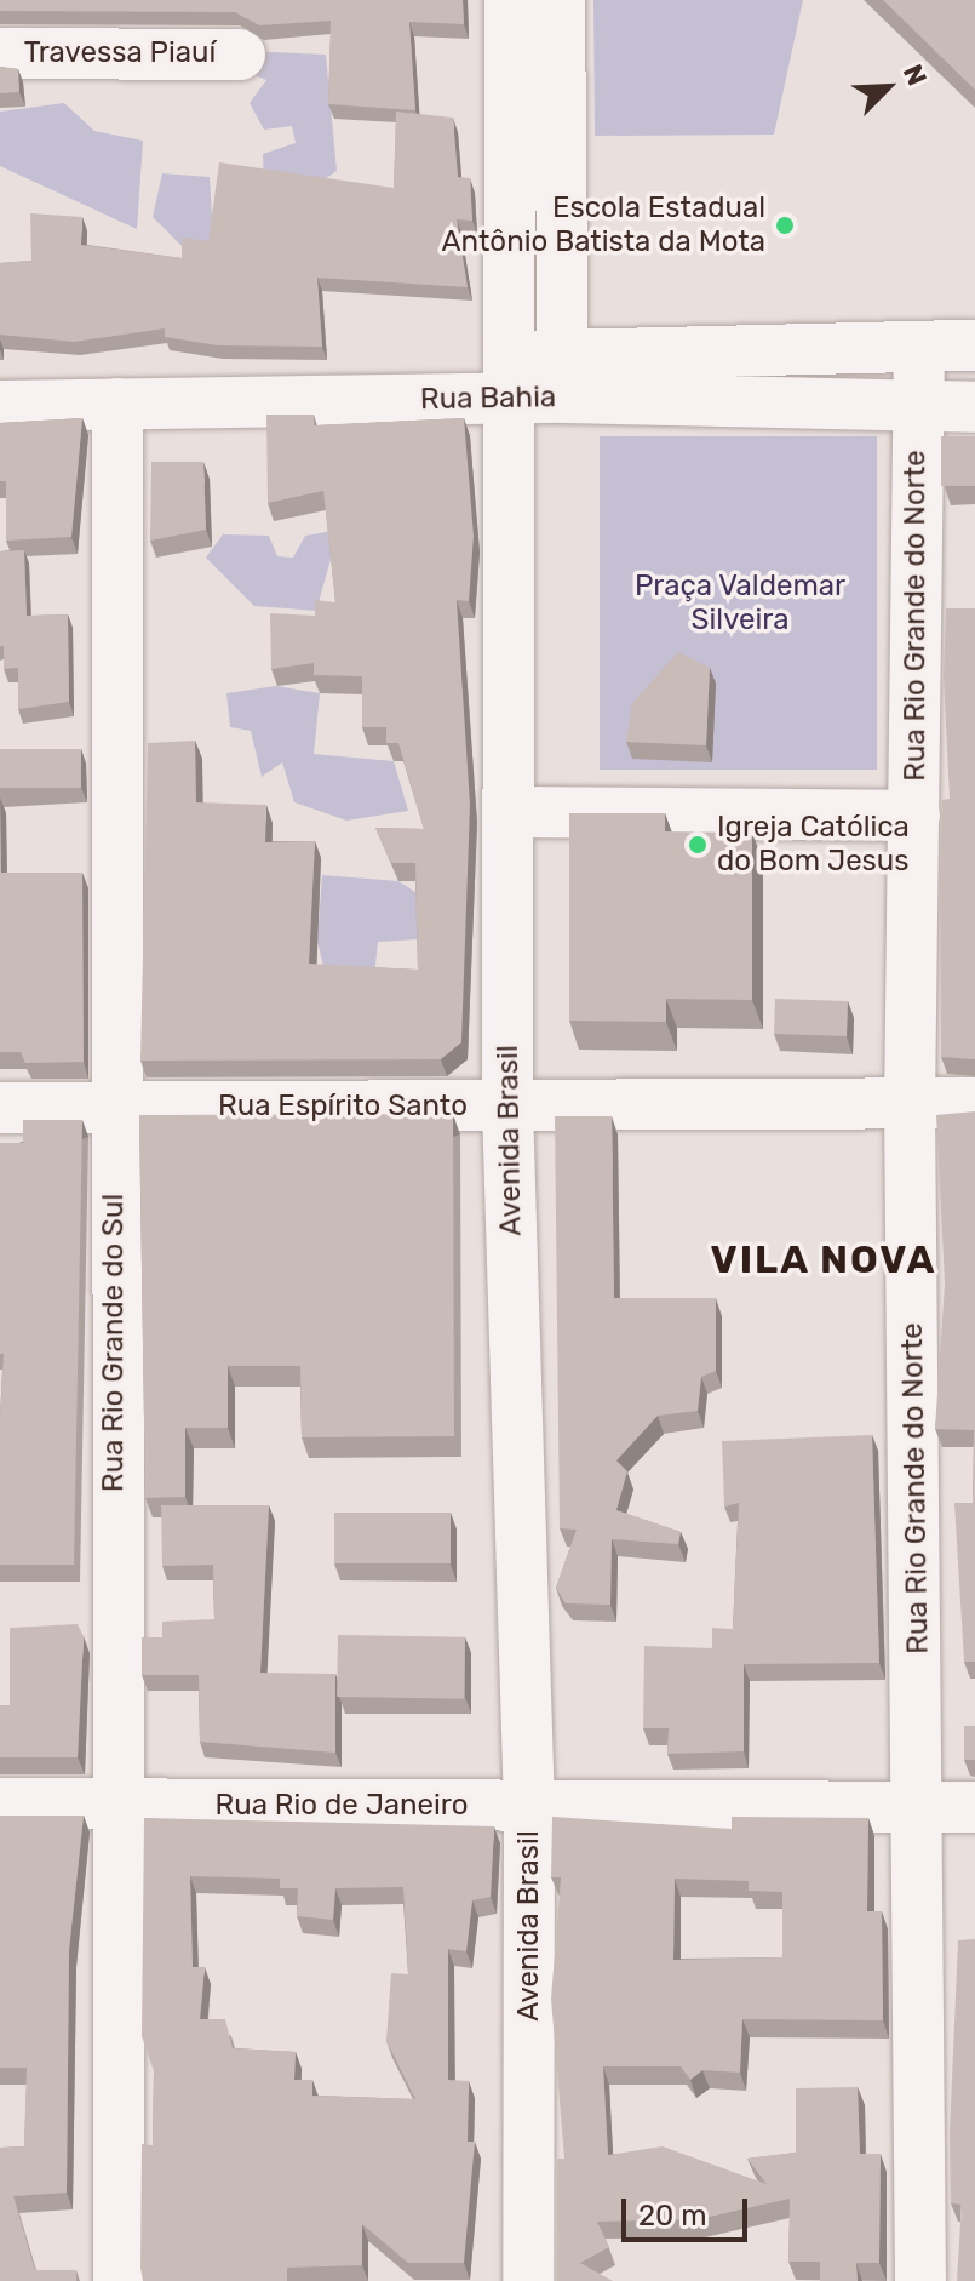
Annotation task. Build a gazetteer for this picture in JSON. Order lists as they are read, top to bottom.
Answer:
{
  "streets": {
    "street": [
      "Travessa Piauí",
      "Rua Bahia",
      "Rua Rio Grande do Norte",
      "Rua Espírito Santo",
      "Avenida Brasil",
      "Rua Rio Grande do Sul",
      "Rua Rio de Janeiro"
    ]
  },
  "crossings": [
    ["Rua Bahia", "Rua Rio Grande do Norte"],
    ["Rua Bahia", "Avenida Brasil"],
    ["Rua Bahia", "Rua Rio Grande do Sul"],
    ["Rua Rio Grande do Norte", "Rua Espírito Santo"],
    ["Rua Rio Grande do Norte", "Rua Rio de Janeiro"],
    ["Rua Espírito Santo", "Avenida Brasil"],
    ["Rua Espírito Santo", "Rua Rio Grande do Sul"],
    ["Avenida Brasil", "Rua Rio de Janeiro"],
    ["Rua Rio Grande do Sul", "Rua Rio de Janeiro"]
  ],
  "districts": ["VILA NOVA"],
  "parks": ["Praça Valdemar Silveira"],
  "places": ["Escola Estadual Antônio Batista da Mota", "Igreja Católica do Bom Jesus"],
  "scale_bar": "20 m",
  "north": "top right"
}
